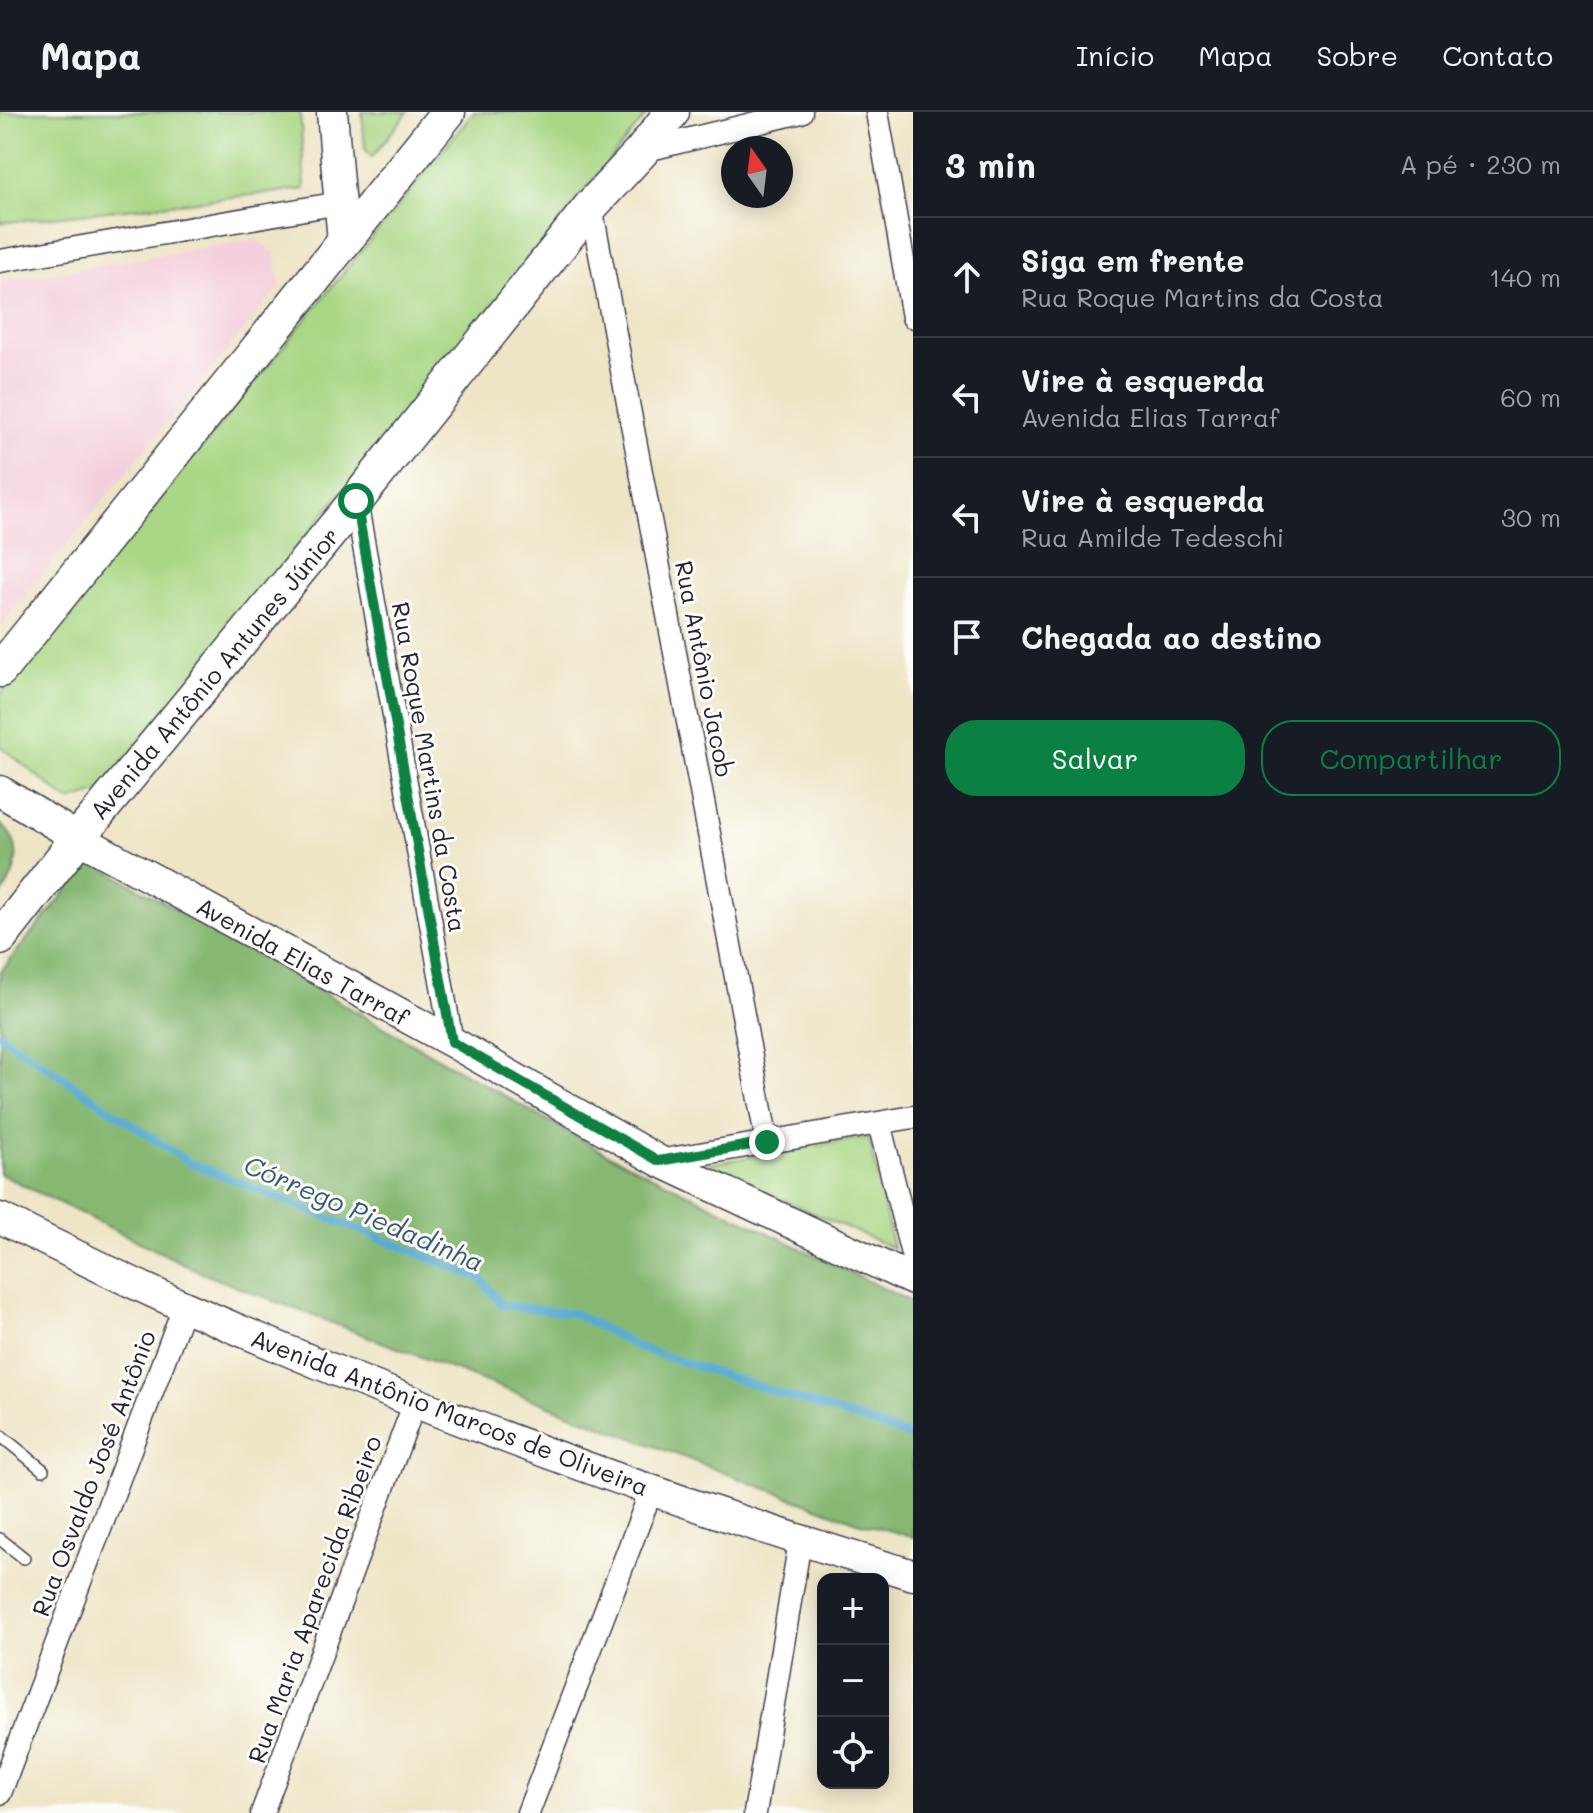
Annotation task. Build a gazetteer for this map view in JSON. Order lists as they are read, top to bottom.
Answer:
{
  "streets": {
    "main road": ["Avenida Antônio Antunes Júnior", "Avenida Elias Tarraf", "Avenida Antônio Marcos de Oliveira"],
    "street": [
      "Rua Antônio Jacob",
      "Rua Roque Martins da Costa",
      "Rua Osvaldo José Antônio",
      "Rua Maria Aparecida Ribeiro"
    ]
  },
  "crossings": [
    ["Rua Antônio Jacob", "Avenida Antônio Antunes Júnior"],
    ["Avenida Antônio Antunes Júnior", "Rua Roque Martins da Costa"],
    ["Avenida Antônio Antunes Júnior", "Avenida Elias Tarraf"],
    ["Rua Roque Martins da Costa", "Avenida Elias Tarraf"],
    ["Avenida Antônio Marcos de Oliveira", "Rua Osvaldo José Antônio"],
    ["Avenida Antônio Marcos de Oliveira", "Rua Maria Aparecida Ribeiro"]
  ],
  "water": ["Córrego Piedadinha"],
  "north": "top",
  "page": {
    "header": "Mapa",
    "nav": [
      "Início",
      "Mapa",
      "Sobre",
      "Contato"
    ],
    "heading": ["3 min", "A pé · 230 m"],
    "list": [
      ["Siga em frente", "Rua Roque Martins da Costa", "140 m"],
      ["Vire à esquerda", "Avenida Elias Tarraf", "60 m"],
      ["Vire à esquerda", "Rua Amilde Tedeschi", "30 m"],
      "Chegada ao destino"
    ],
    "buttons": ["Salvar", "Compartilhar"],
    "map_buttons": ["+", "−"]
  }
}
